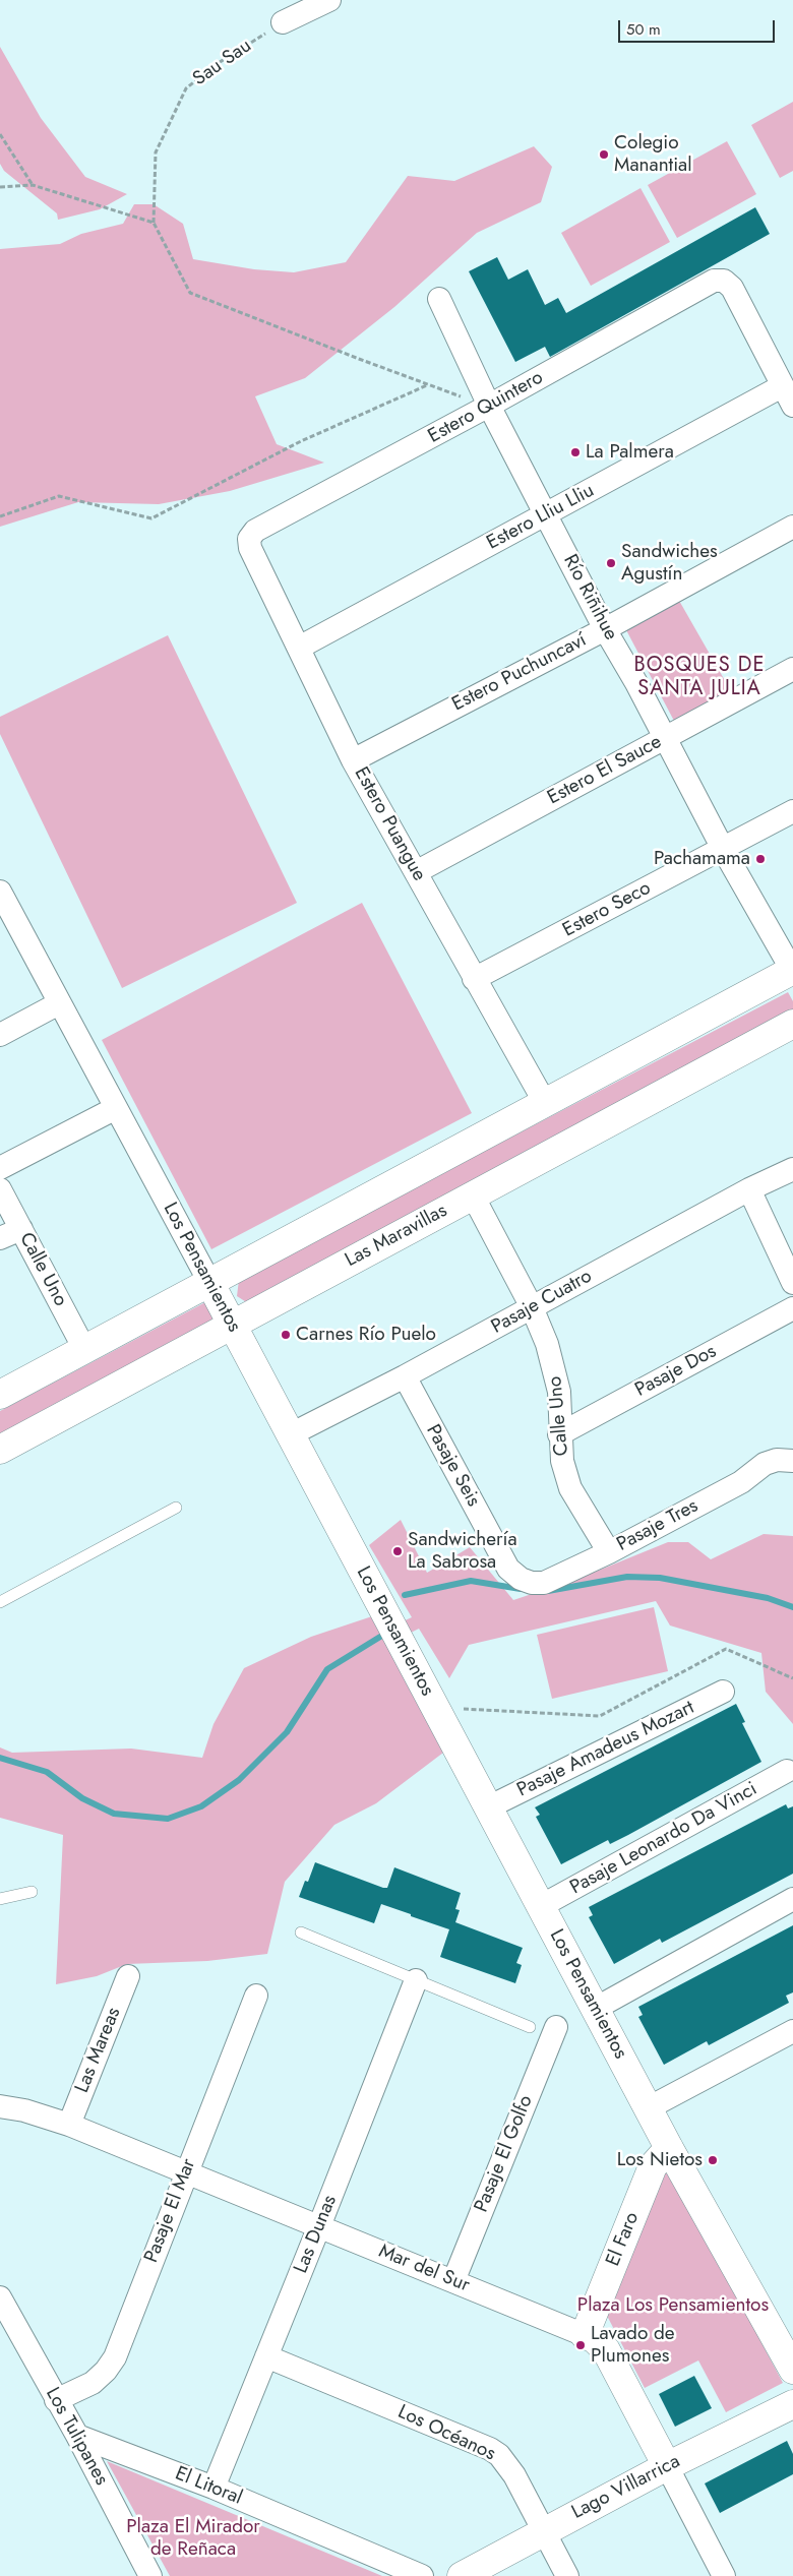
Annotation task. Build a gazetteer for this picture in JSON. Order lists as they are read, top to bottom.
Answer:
{
  "streets": {
    "street": [
      "Estero Quintero",
      "Estero Lliu Lliu",
      "Río Riñihue",
      "Estero Puchuncaví",
      "Estero El Sauce",
      "Estero Puangue",
      "Estero Seco",
      "Las Maravillas",
      "Los Pensamientos",
      "Calle Uno",
      "Pasaje Cuatro",
      "Pasaje Dos",
      "Pasaje Seis",
      "Pasaje Tres",
      "Pasaje Amadeus Mozart",
      "Pasaje Leonardo Da Vinci",
      "Las Mareas",
      "Pasaje El Golfo",
      "Pasaje El Mar",
      "Las Dunas",
      "El Faro",
      "Mar del Sur",
      "Los Océanos",
      "Los Tulipanes",
      "El Litoral",
      "Lago Villarrica"
    ],
    "path": ["Sau Sau"]
  },
  "crossings": [
    ["Estero Quintero", "Estero Lliu Lliu"],
    ["Estero Quintero", "Río Riñihue"],
    ["Estero Quintero", "Estero Puangue"],
    ["Estero Lliu Lliu", "Río Riñihue"],
    ["Estero Lliu Lliu", "Estero Puangue"],
    ["Río Riñihue", "Estero Puchuncaví"],
    ["Río Riñihue", "Estero El Sauce"],
    ["Río Riñihue", "Estero Seco"],
    ["Estero Puchuncaví", "Estero Puangue"],
    ["Estero El Sauce", "Estero Puangue"],
    ["Estero Puangue", "Estero Seco"],
    ["Las Maravillas", "Los Pensamientos"],
    ["Las Maravillas", "Calle Uno"],
    ["Los Pensamientos", "Pasaje Cuatro"],
    ["Los Pensamientos", "Pasaje Amadeus Mozart"],
    ["Los Pensamientos", "Pasaje Leonardo Da Vinci"],
    ["Los Pensamientos", "El Faro"],
    ["Calle Uno", "Pasaje Cuatro"],
    ["Calle Uno", "Pasaje Dos"],
    ["Calle Uno", "Pasaje Tres"],
    ["Pasaje Cuatro", "Pasaje Seis"],
    ["Pasaje Seis", "Pasaje Tres"],
    ["Las Mareas", "Mar del Sur"],
    ["Pasaje El Golfo", "Mar del Sur"],
    ["Pasaje El Mar", "Mar del Sur"],
    ["Pasaje El Mar", "Los Tulipanes"],
    ["Las Dunas", "Mar del Sur"],
    ["Las Dunas", "Los Océanos"],
    ["Las Dunas", "El Litoral"],
    ["El Faro", "Mar del Sur"],
    ["Mar del Sur", "Lago Villarrica"],
    ["Los Océanos", "Lago Villarrica"],
    ["Los Tulipanes", "El Litoral"]
  ],
  "districts": ["BOSQUES DE SANTA JULIA"],
  "parks": ["Plaza Los Pensamientos", "Plaza El Mirador de Reñaca"],
  "places": [
    "Colegio Manantial",
    "La Palmera",
    "Sandwiches Agustín",
    "Pachamama",
    "Carnes Río Puelo",
    "Sandwichería La Sabrosa",
    "Los Nietos",
    "Lavado de Plumones"
  ],
  "scale_bar": "50 m"
}
